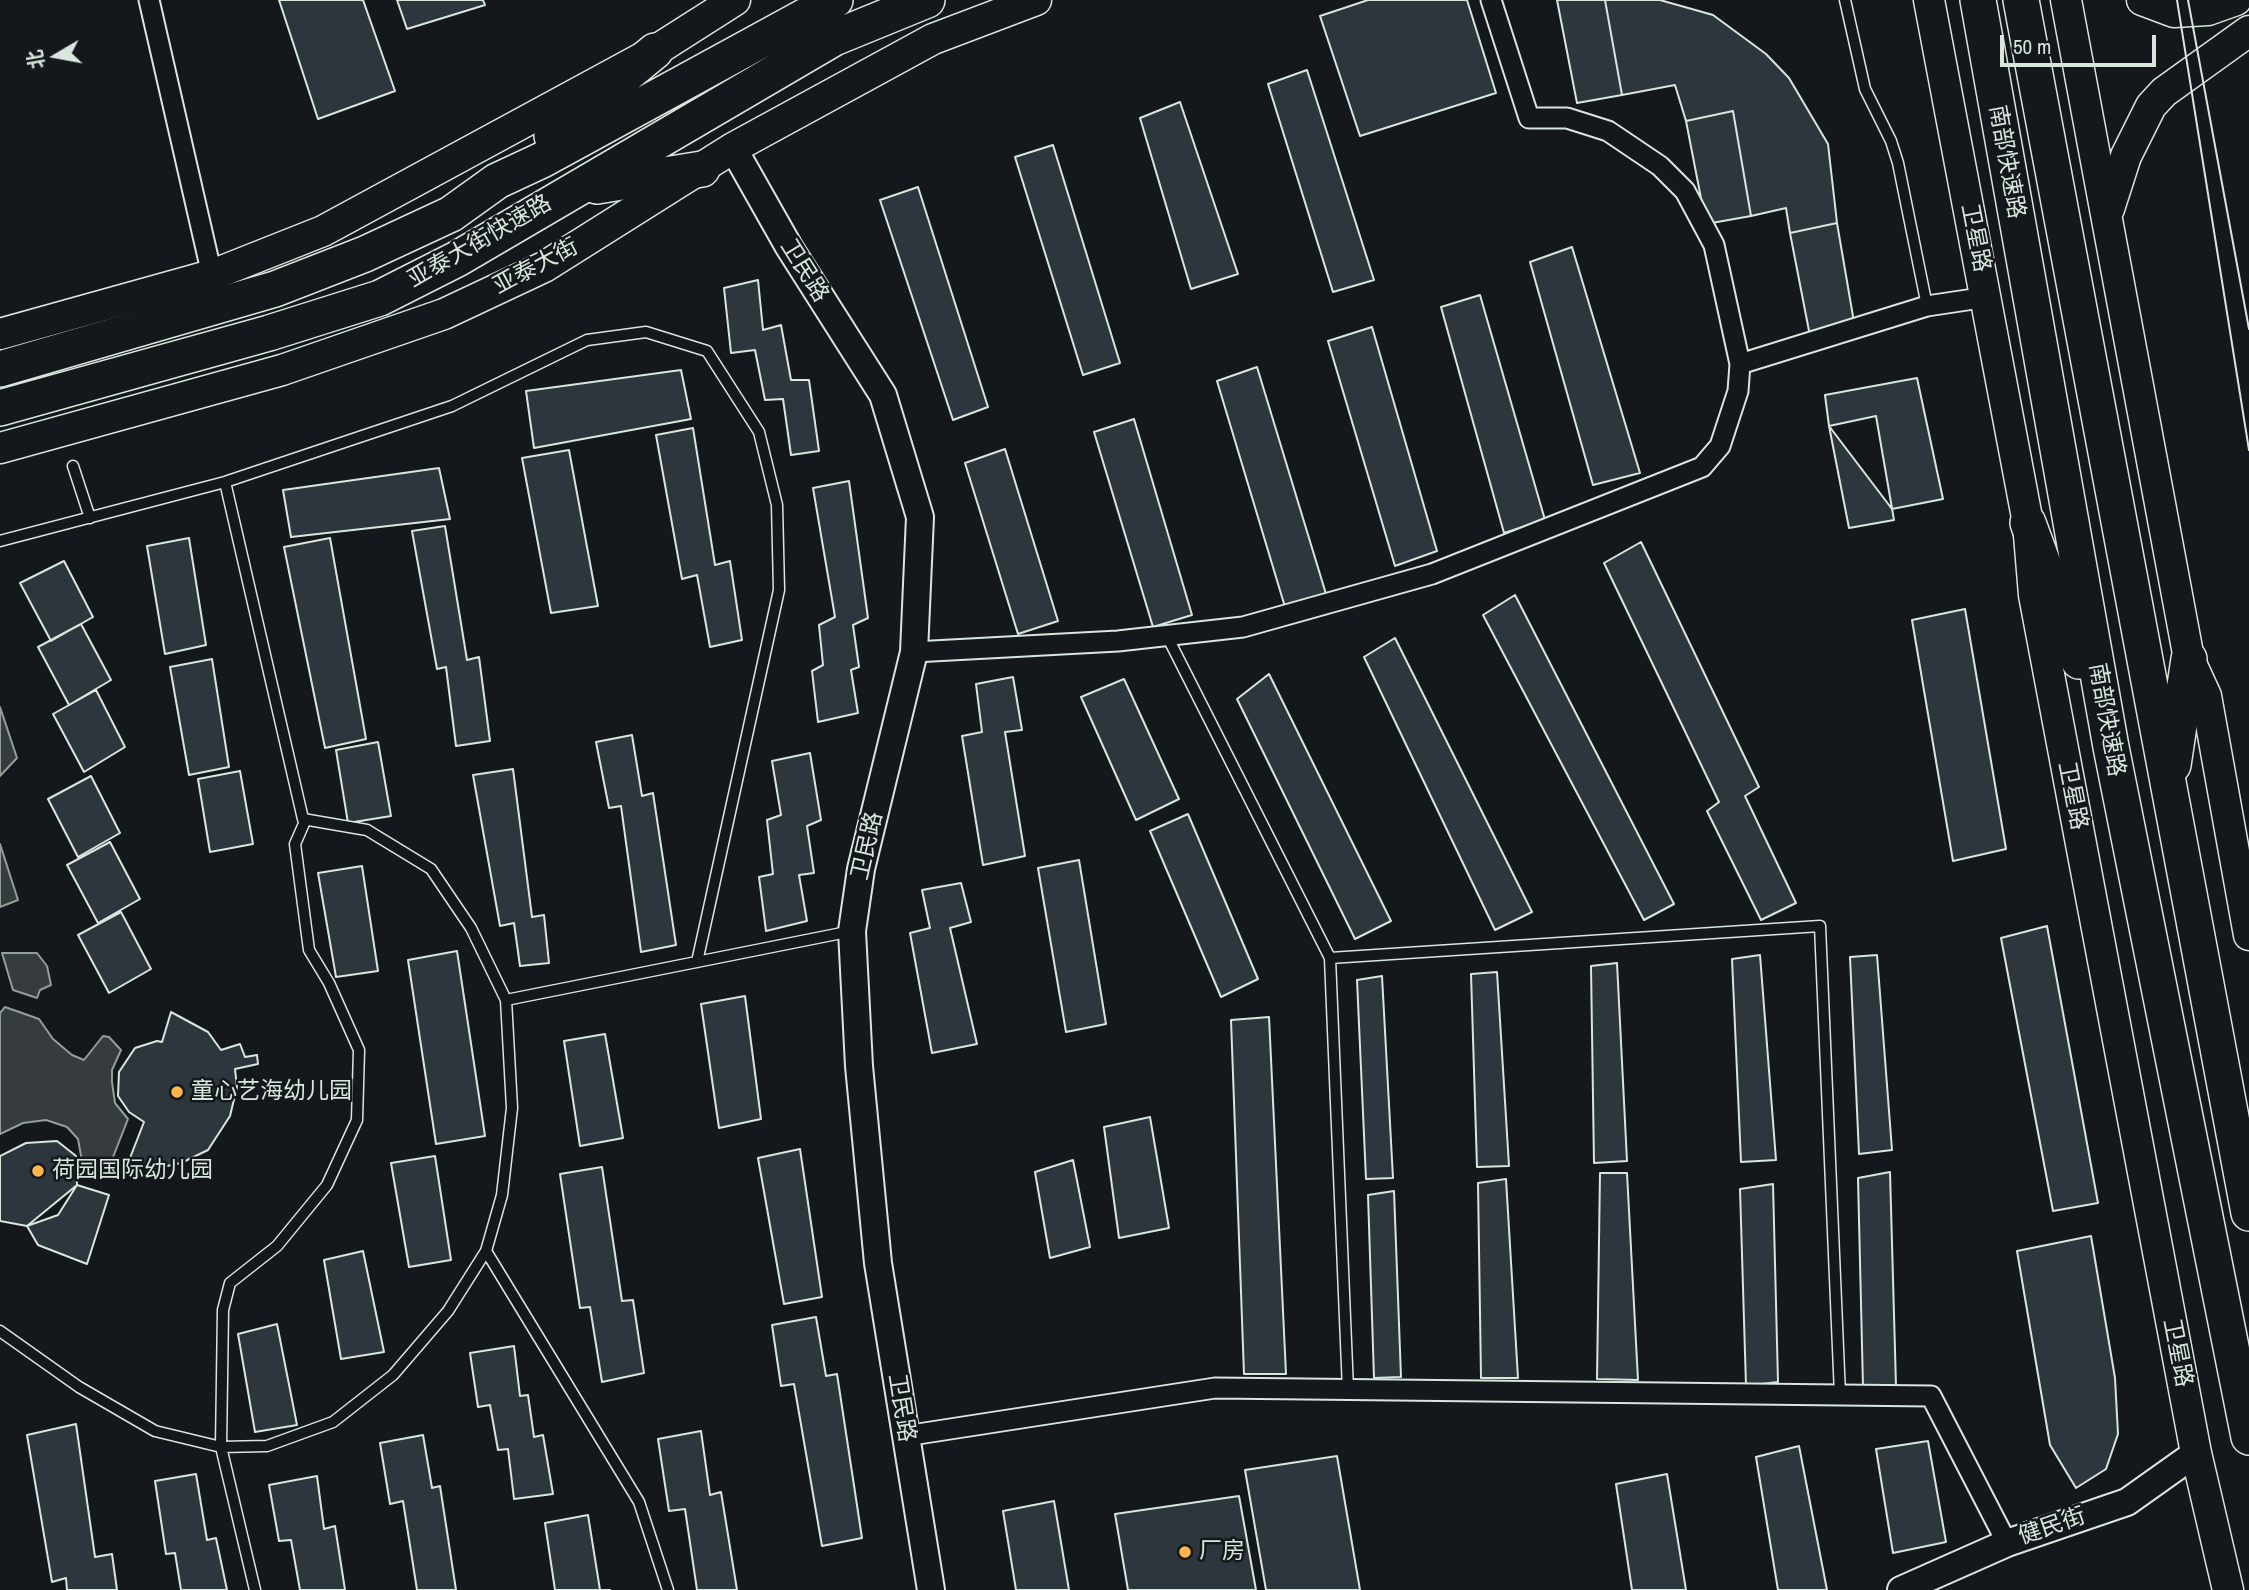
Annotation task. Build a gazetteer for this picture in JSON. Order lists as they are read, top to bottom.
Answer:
{
  "streets": {
    "highway": ["南部快速路", "亚泰大街快速路"],
    "main road": ["卫星路", "亚泰大街"],
    "street": ["卫民路", "健民街"]
  },
  "crossings": [
    ["卫星路", "健民街"],
    ["亚泰大街", "卫民路"]
  ],
  "places": ["童心艺海幼儿园", "荷园国际幼儿园", "厂房"],
  "scale_bar": "50 m",
  "north": "left"
}
